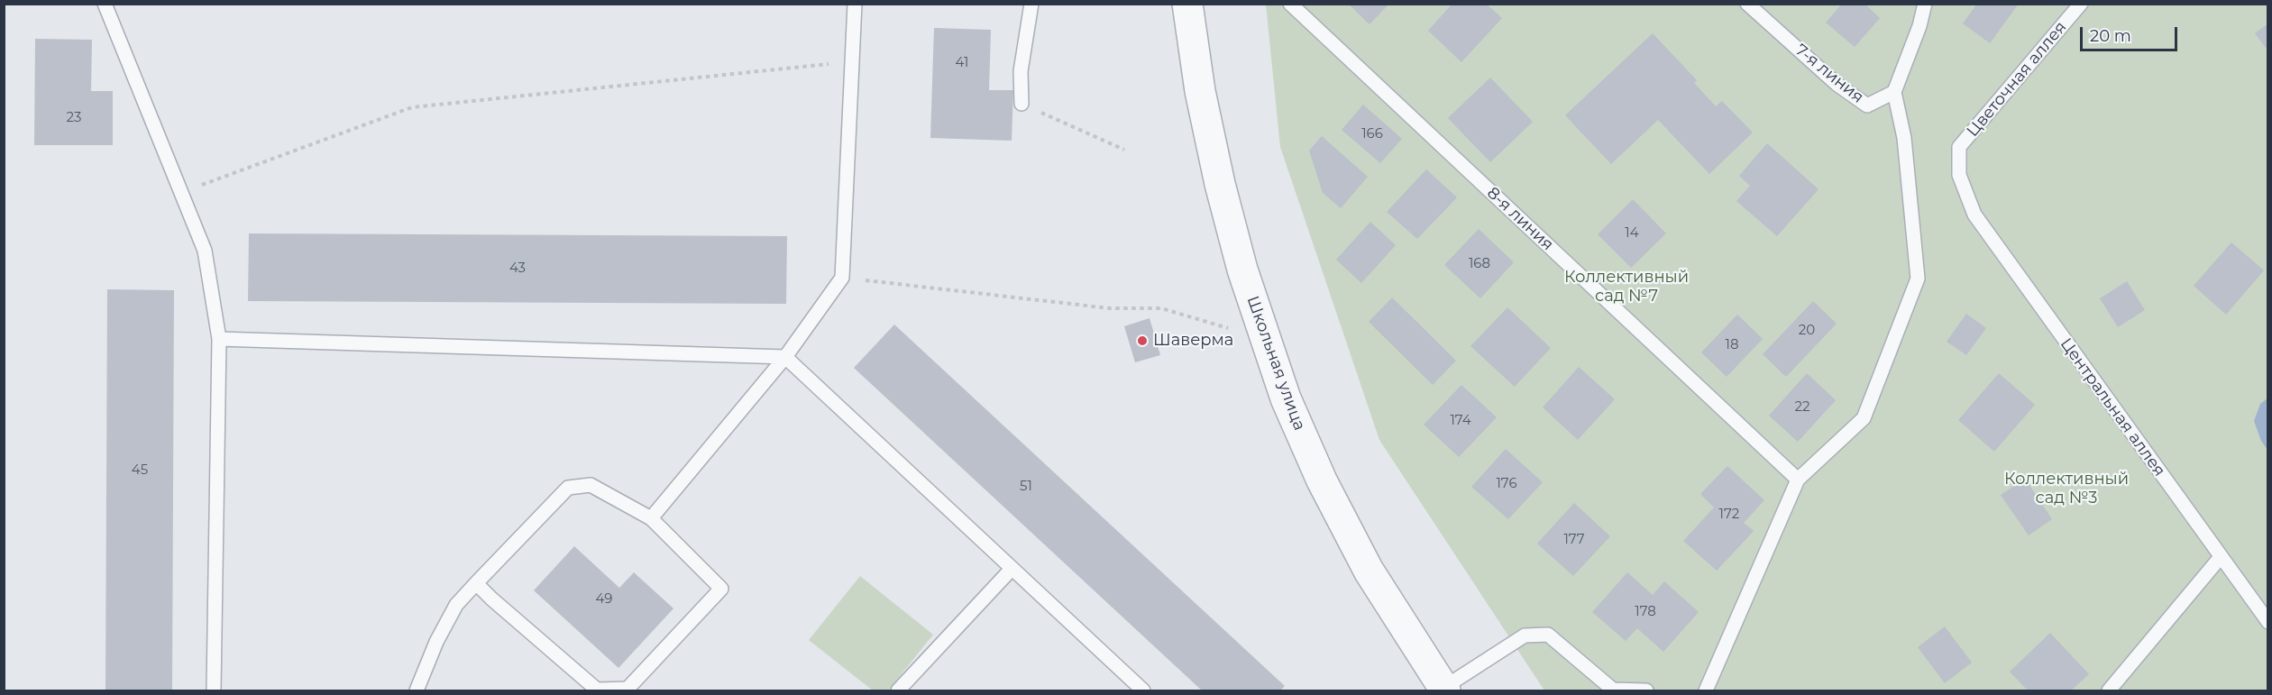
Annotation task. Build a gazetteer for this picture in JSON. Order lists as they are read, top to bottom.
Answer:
{
  "streets": {
    "street": ["Школьная улица"],
    "lane": [
      "7-я линия",
      "Цветочная аллея",
      "8-я линия",
      "Центральная аллея"
    ]
  },
  "crossings": [
    ["Цветочная аллея", "Центральная аллея"]
  ],
  "parks": ["Коллективный сад №7", "Коллективный сад №3"],
  "places": ["Шаверма"],
  "house_numbers": [
    "41",
    "23",
    "166",
    "14",
    "168",
    "43",
    "20",
    "18",
    "22",
    "174",
    "45",
    "176",
    "51",
    "172",
    "177",
    "49",
    "178"
  ],
  "scale_bar": "20 m"
}
